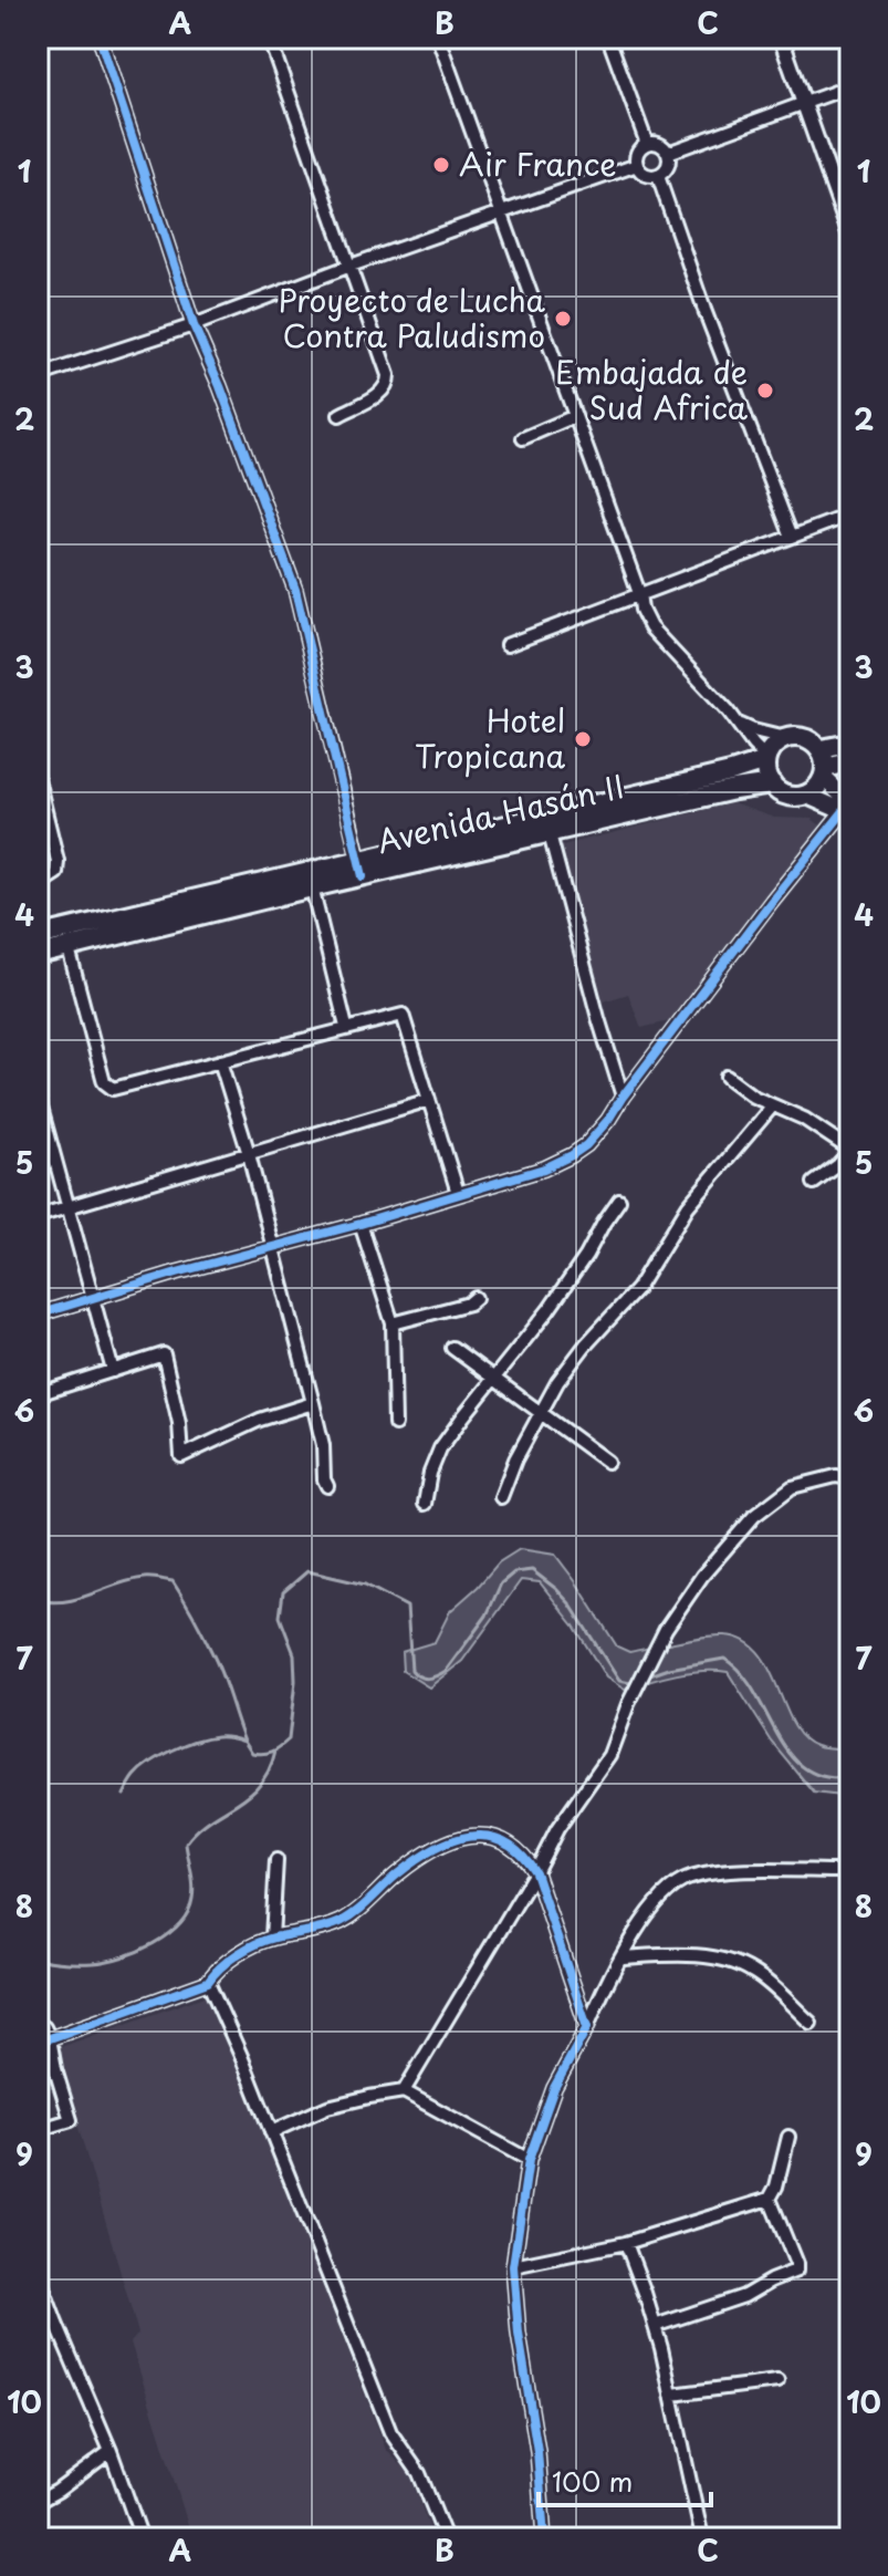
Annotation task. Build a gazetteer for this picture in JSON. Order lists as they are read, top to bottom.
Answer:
{
  "streets": {
    "main road": ["Avenida Hasán II"]
  },
  "places": [
    "Air France",
    "Proyecto de Lucha Contra Paludismo",
    "Embajada de Sud Africa",
    "Hotel Tropicana"
  ],
  "scale_bar": "100 m",
  "grid": {
    "columns": ["A", "B", "C"],
    "rows": [
      "1",
      "2",
      "3",
      "4",
      "5",
      "6",
      "7",
      "8",
      "9",
      "10"
    ]
  }
}
